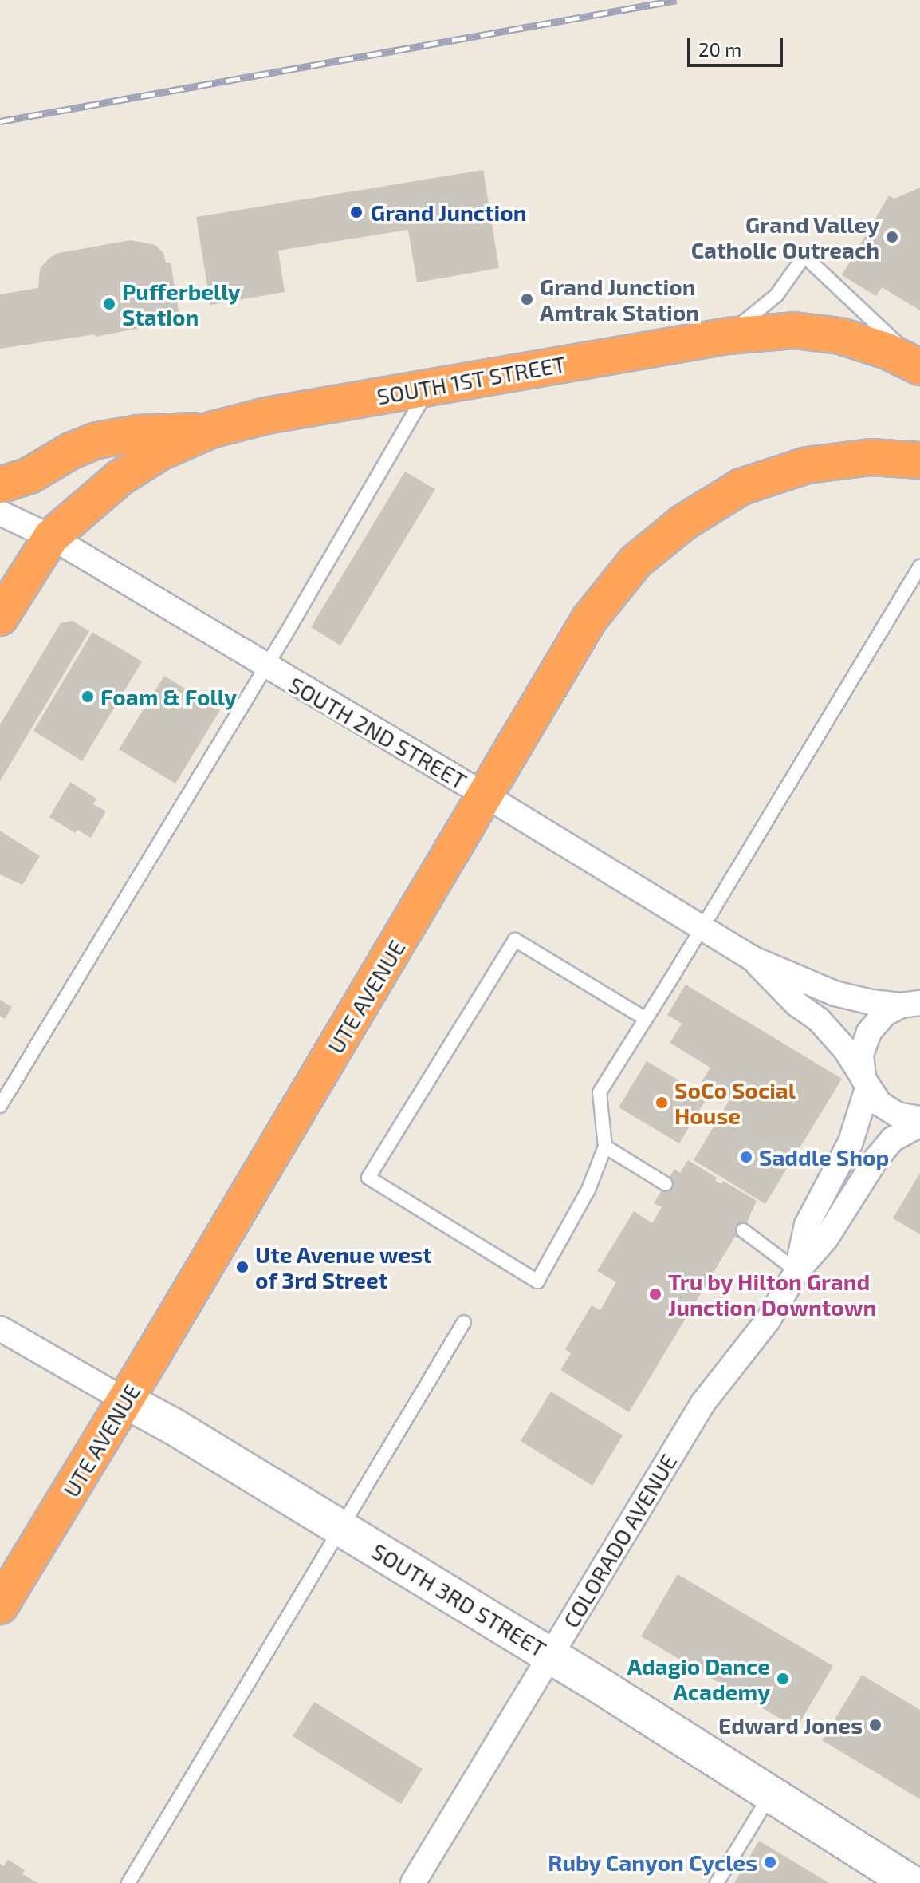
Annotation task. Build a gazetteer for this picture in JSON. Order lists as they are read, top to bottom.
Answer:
{
  "streets": {
    "highway": ["SOUTH 1ST STREET", "UTE AVENUE"],
    "street": ["SOUTH 2ND STREET", "COLORADO AVENUE", "SOUTH 3RD STREET"]
  },
  "crossings": [
    ["SOUTH 1ST STREET", "SOUTH 2ND STREET"],
    ["SOUTH 2ND STREET", "UTE AVENUE"],
    ["SOUTH 2ND STREET", "COLORADO AVENUE"],
    ["UTE AVENUE", "SOUTH 3RD STREET"],
    ["COLORADO AVENUE", "SOUTH 3RD STREET"]
  ],
  "places": [
    "Grand Junction",
    "Grand Valley Catholic Outreach",
    "Grand Junction Amtrak Station",
    "Pufferbelly Station",
    "Foam & Folly",
    "SoCo Social House",
    "Saddle Shop",
    "Ute Avenue west of 3rd Street",
    "Tru by Hilton Grand Junction Downtown",
    "Adagio Dance Academy",
    "Edward Jones",
    "Ruby Canyon Cycles"
  ],
  "scale_bar": "20 m"
}
